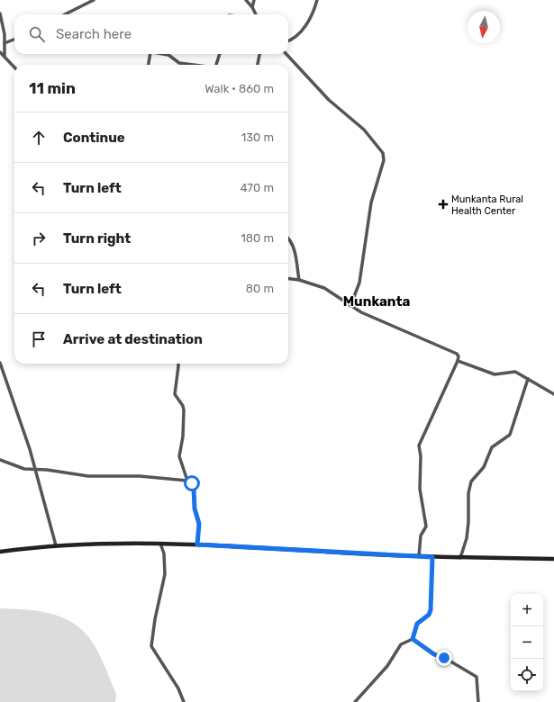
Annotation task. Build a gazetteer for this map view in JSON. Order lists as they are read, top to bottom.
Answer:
{
  "districts": ["Munkanta"],
  "places": {
    "health": ["Munkanta Rural Health Center"]
  },
  "north": "bottom",
  "page": {
    "search": "Search here",
    "heading": ["11 min", "Walk · 860 m"],
    "list": [
      ["Continue", "130 m"],
      ["Turn left", "470 m"],
      ["Turn right", "180 m"],
      ["Turn left", "80 m"],
      "Arrive at destination"
    ],
    "map_buttons": ["+", "−"]
  }
}
